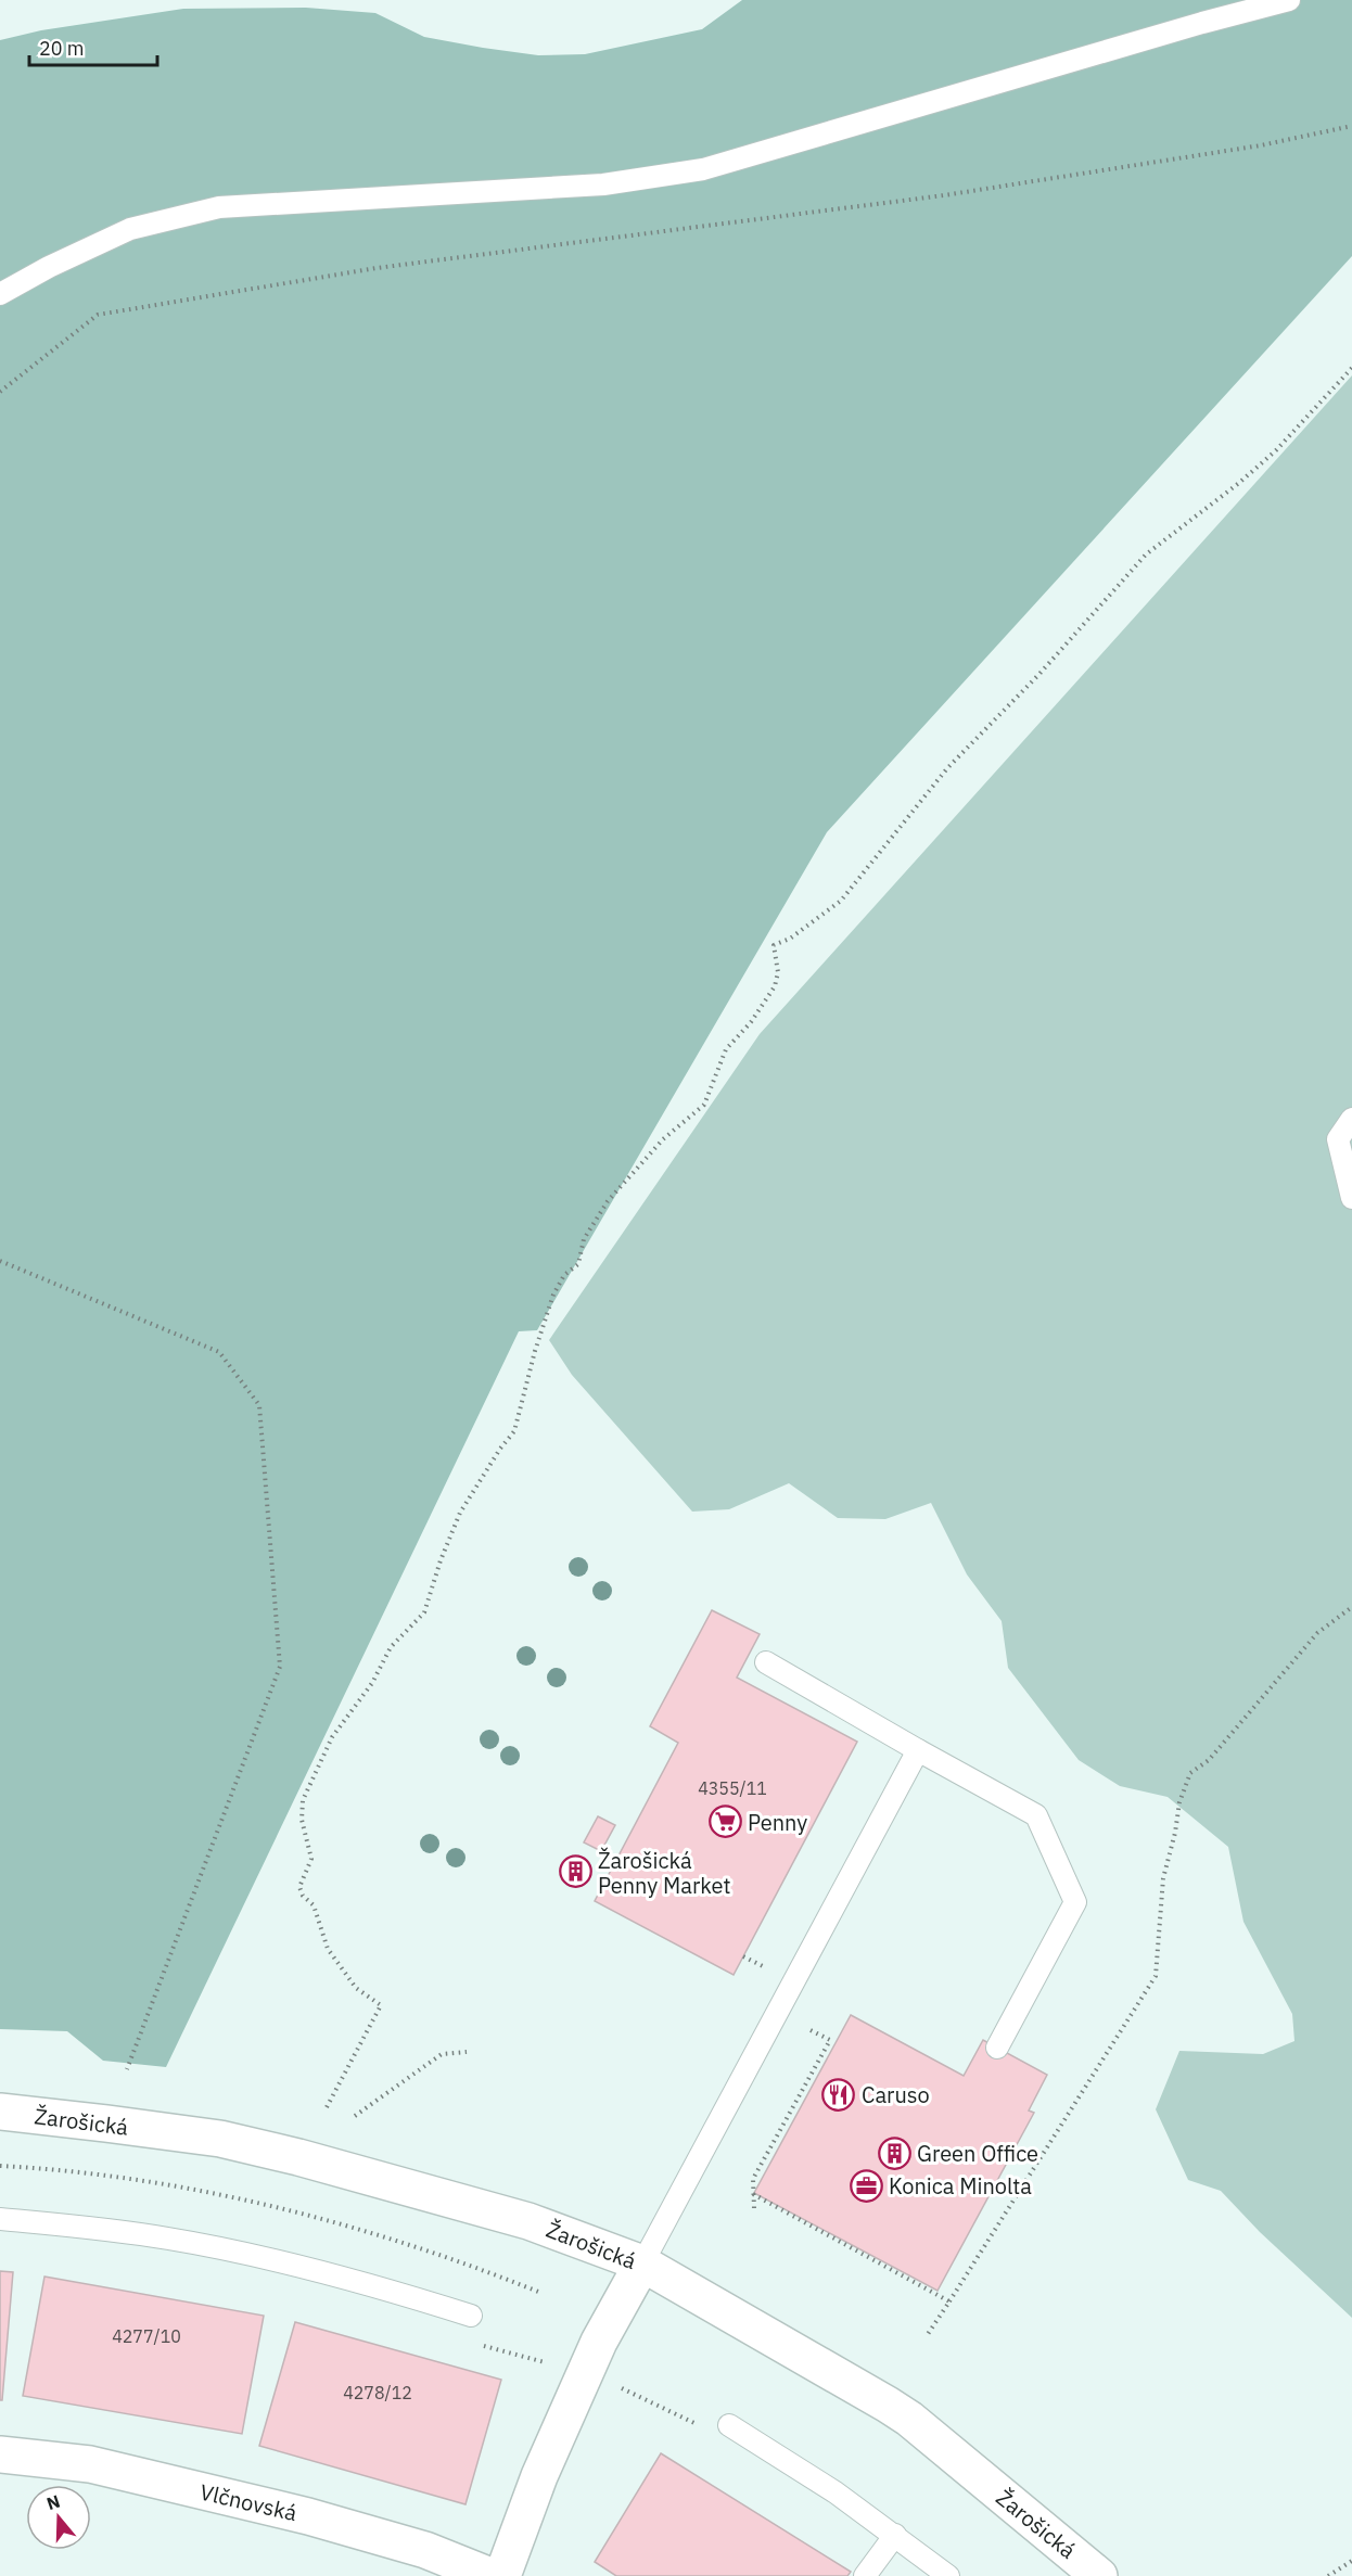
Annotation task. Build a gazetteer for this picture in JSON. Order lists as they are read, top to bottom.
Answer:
{
  "streets": {
    "main road": ["Žarošická", "Vlčnovská"]
  },
  "places": {
    "supermarket": ["Penny"],
    "building": ["Žarošická Penny Market", "Green Office"],
    "restaurant": ["Caruso"],
    "office": ["Konica Minolta"]
  },
  "house_numbers": ["4355/11", "4277/10", "4278/12"],
  "scale_bar": "20 m",
  "north": "top"
}
